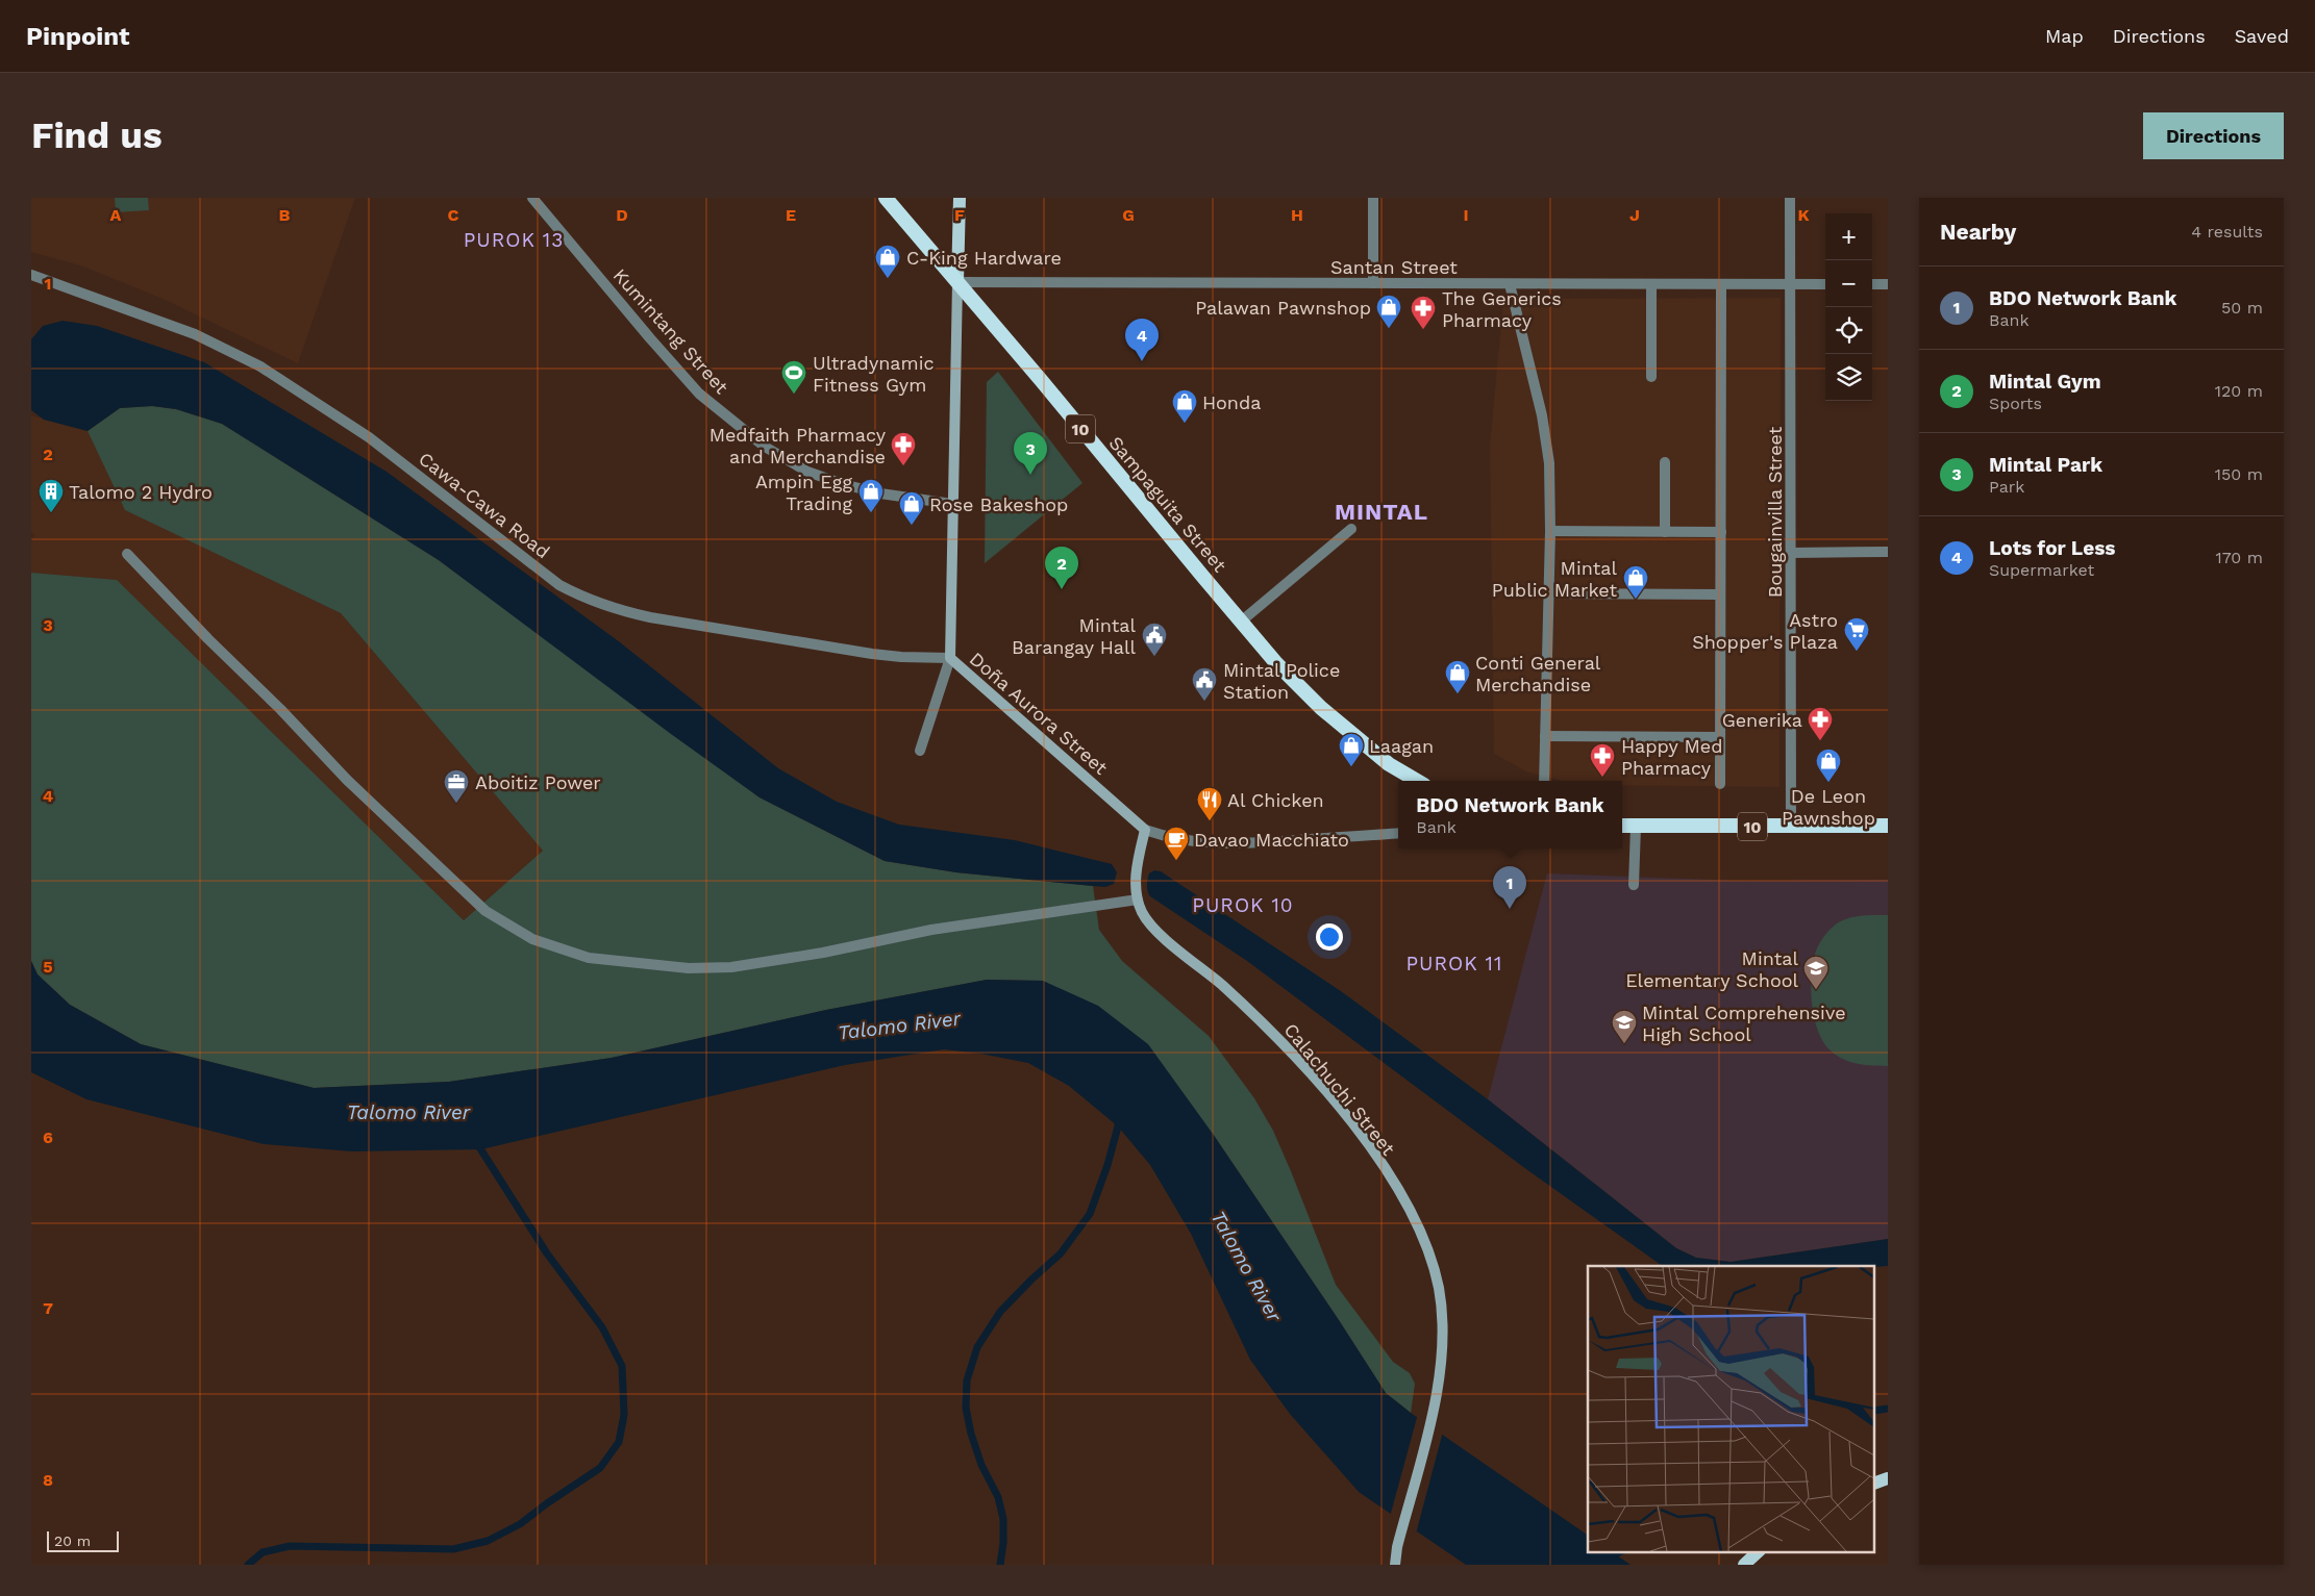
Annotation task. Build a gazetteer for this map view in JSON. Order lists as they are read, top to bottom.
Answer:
{
  "streets": {
    "highway": ["10", "Sampaguita Street"],
    "main road": ["Doña Aurora Street", "Calachuchi Street"],
    "street": [
      "Santan Street",
      "Kumintang Street",
      "Cawa-Cawa Road",
      "Bougainvilla Street"
    ]
  },
  "crossings": [
    ["Santan Street", "Sampaguita Street"],
    ["Santan Street", "Bougainvilla Street"],
    ["Santan Street", "Doña Aurora Street"],
    ["Kumintang Street", "Doña Aurora Street"],
    ["10", "Bougainvilla Street"],
    ["Sampaguita Street", "Doña Aurora Street"],
    ["Cawa-Cawa Road", "Doña Aurora Street"],
    ["Doña Aurora Street", "Calachuchi Street"]
  ],
  "districts": [
    "PUROK 13",
    "MINTAL",
    "PUROK 10",
    "PUROK 11"
  ],
  "water": ["Talomo River"],
  "places": {
    "shop": [
      "C-King Hardware",
      "Palawan Pawnshop",
      "Honda",
      "Ampin Egg Trading",
      "Rose Bakeshop",
      "Mintal Public Market",
      "Conti General Merchandise",
      "Laagan",
      "De Leon Pawnshop"
    ],
    "pharmacy": [
      "The Generics Pharmacy",
      "Medfaith Pharmacy and Merchandise",
      "Generika",
      "Happy Med Pharmacy"
    ],
    "sports": ["Ultradynamic Fitness Gym"],
    "building": ["Talomo 2 Hydro"],
    "supermarket": ["Astro Shopper's Plaza"],
    "public building": ["Mintal Barangay Hall", "Mintal Police Station"],
    "office": ["Aboitiz Power"],
    "restaurant": ["Al Chicken"],
    "cafe": ["Davao Macchiato"],
    "school or university": ["Mintal Elementary School", "Mintal Comprehensive High School"]
  },
  "scale_bar": "20 m",
  "page": {
    "header": "Pinpoint",
    "nav": ["Map", "Directions", "Saved"],
    "buttons": "Directions",
    "title": "Find us",
    "heading": ["Nearby", "4 results"],
    "map_buttons": ["+", "−"],
    "list": [
      {
        "mark": "1",
        "name": "BDO Network Bank",
        "note": "Bank",
        "value": "50 m"
      },
      {
        "mark": "2",
        "name": "Mintal Gym",
        "note": "Sports",
        "value": "120 m"
      },
      {
        "mark": "3",
        "name": "Mintal Park",
        "note": "Park",
        "value": "150 m"
      },
      {
        "mark": "4",
        "name": "Lots for Less",
        "note": "Supermarket",
        "value": "170 m"
      }
    ],
    "pins": [
      "4",
      "3",
      "2",
      "1"
    ],
    "popup": ["BDO Network Bank", "Bank"],
    "scale": "20 m"
  },
  "grid": {
    "columns": [
      "A",
      "B",
      "C",
      "D",
      "E",
      "F",
      "G",
      "H",
      "I",
      "J",
      "K"
    ],
    "rows": [
      "1",
      "2",
      "3",
      "4",
      "5",
      "6",
      "7",
      "8"
    ]
  }
}
